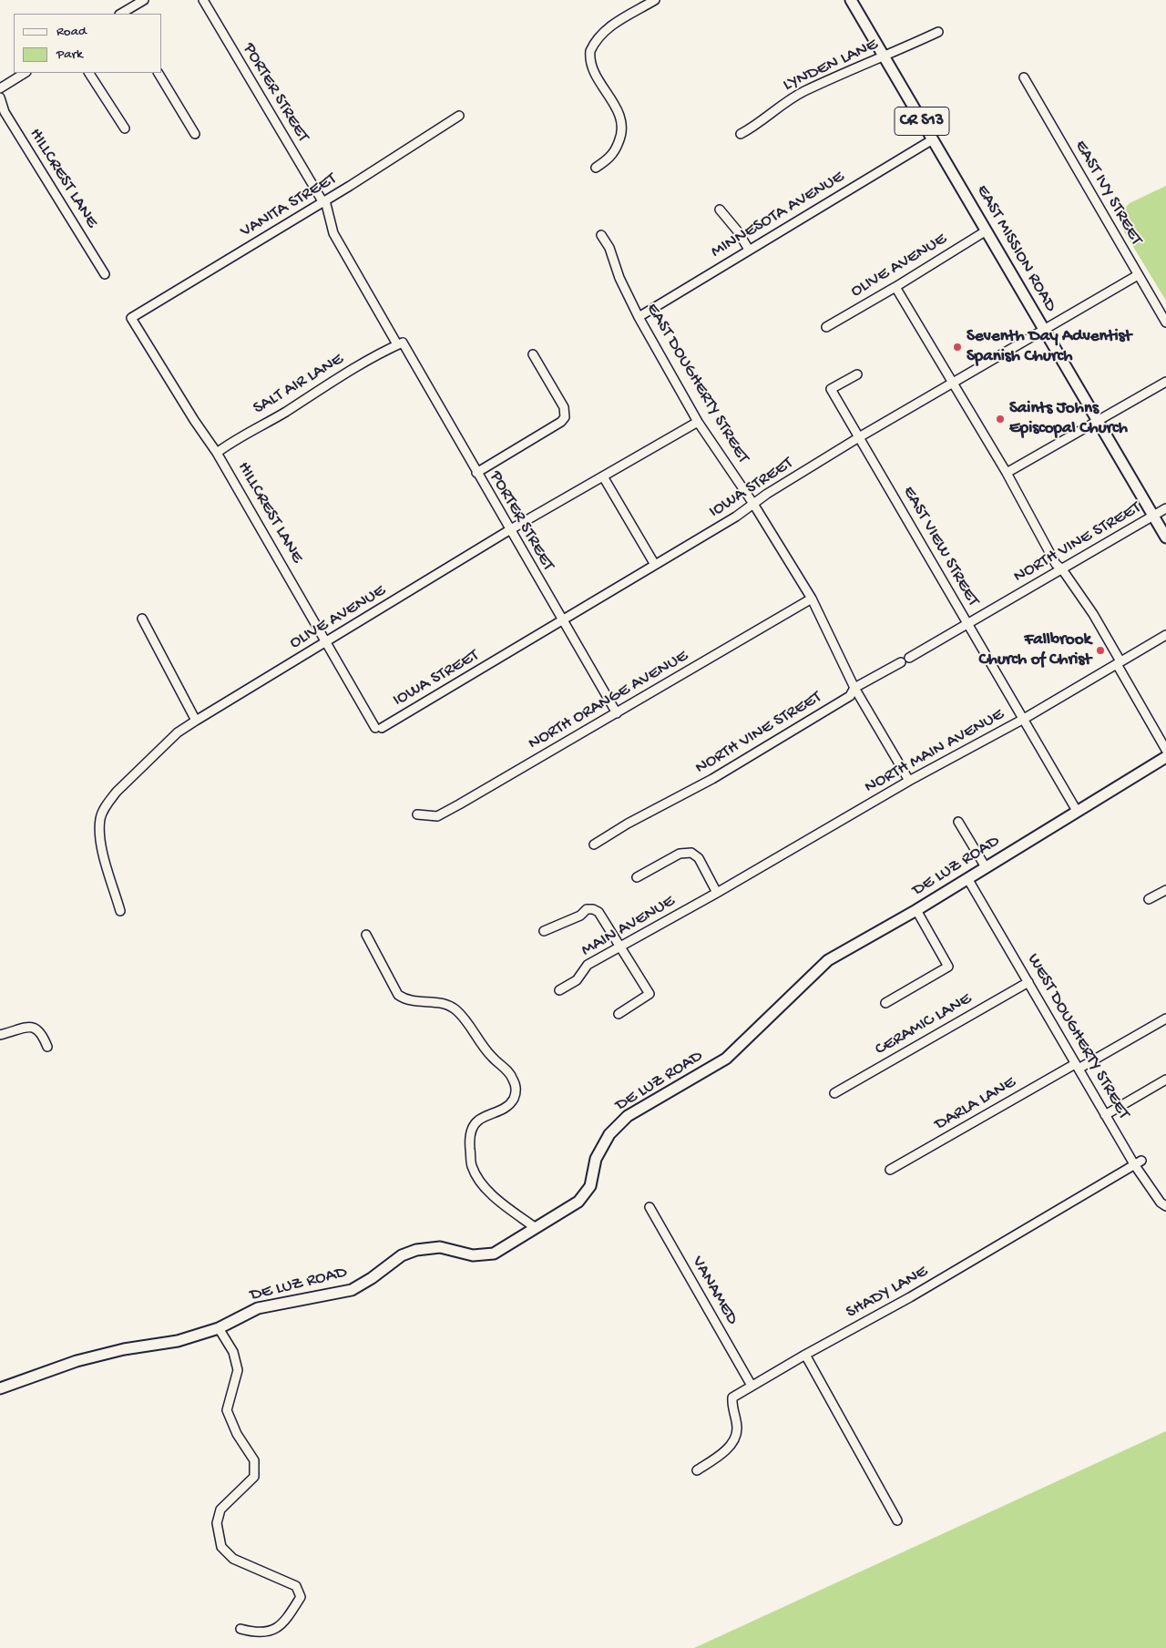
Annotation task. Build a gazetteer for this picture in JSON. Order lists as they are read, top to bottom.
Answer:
{
  "streets": {
    "main road": ["CR S13", "EAST MISSION ROAD", "DE LUZ ROAD"],
    "street": [
      "LYNDEN LANE",
      "PORTER STREET",
      "HILLCREST LANE",
      "EAST IVY STREET",
      "VANITA STREET",
      "MINNESOTA AVENUE",
      "OLIVE AVENUE",
      "EAST DOUGHERTY STREET",
      "SALT AIR LANE",
      "IOWA STREET",
      "NORTH VINE STREET",
      "EAST VIEW STREET",
      "NORTH ORANGE AVENUE",
      "NORTH MAIN AVENUE",
      "MAIN AVENUE",
      "CERAMIC LANE",
      "WEST DOUGHERTY STREET",
      "DARLA LANE",
      "VANAMED",
      "SHADY LANE"
    ]
  },
  "crossings": [
    ["LYNDEN LANE", "EAST MISSION ROAD"],
    ["PORTER STREET", "VANITA STREET"],
    ["PORTER STREET", "OLIVE AVENUE"],
    ["PORTER STREET", "SALT AIR LANE"],
    ["PORTER STREET", "IOWA STREET"],
    ["PORTER STREET", "NORTH ORANGE AVENUE"],
    ["HILLCREST LANE", "VANITA STREET"],
    ["HILLCREST LANE", "OLIVE AVENUE"],
    ["HILLCREST LANE", "SALT AIR LANE"],
    ["HILLCREST LANE", "IOWA STREET"],
    ["EAST IVY STREET", "IOWA STREET"],
    ["MINNESOTA AVENUE", "EAST MISSION ROAD"],
    ["MINNESOTA AVENUE", "EAST DOUGHERTY STREET"],
    ["EAST MISSION ROAD", "OLIVE AVENUE"],
    ["EAST MISSION ROAD", "IOWA STREET"],
    ["EAST MISSION ROAD", "NORTH VINE STREET"],
    ["OLIVE AVENUE", "EAST DOUGHERTY STREET"],
    ["EAST DOUGHERTY STREET", "IOWA STREET"],
    ["EAST DOUGHERTY STREET", "NORTH VINE STREET"],
    ["EAST DOUGHERTY STREET", "NORTH ORANGE AVENUE"],
    ["EAST DOUGHERTY STREET", "NORTH MAIN AVENUE"],
    ["IOWA STREET", "EAST VIEW STREET"],
    ["NORTH VINE STREET", "EAST VIEW STREET"],
    ["EAST VIEW STREET", "NORTH MAIN AVENUE"],
    ["EAST VIEW STREET", "DE LUZ ROAD"],
    ["NORTH MAIN AVENUE", "MAIN AVENUE"],
    ["DE LUZ ROAD", "WEST DOUGHERTY STREET"],
    ["CERAMIC LANE", "WEST DOUGHERTY STREET"],
    ["WEST DOUGHERTY STREET", "DARLA LANE"],
    ["WEST DOUGHERTY STREET", "SHADY LANE"],
    ["VANAMED", "SHADY LANE"]
  ],
  "places": ["Seventh Day Adventist Spanish Church", "Saints Johns Episcopal Church", "Fallbrook Church of Christ"],
  "legend": ["Road", "Park"]
}
